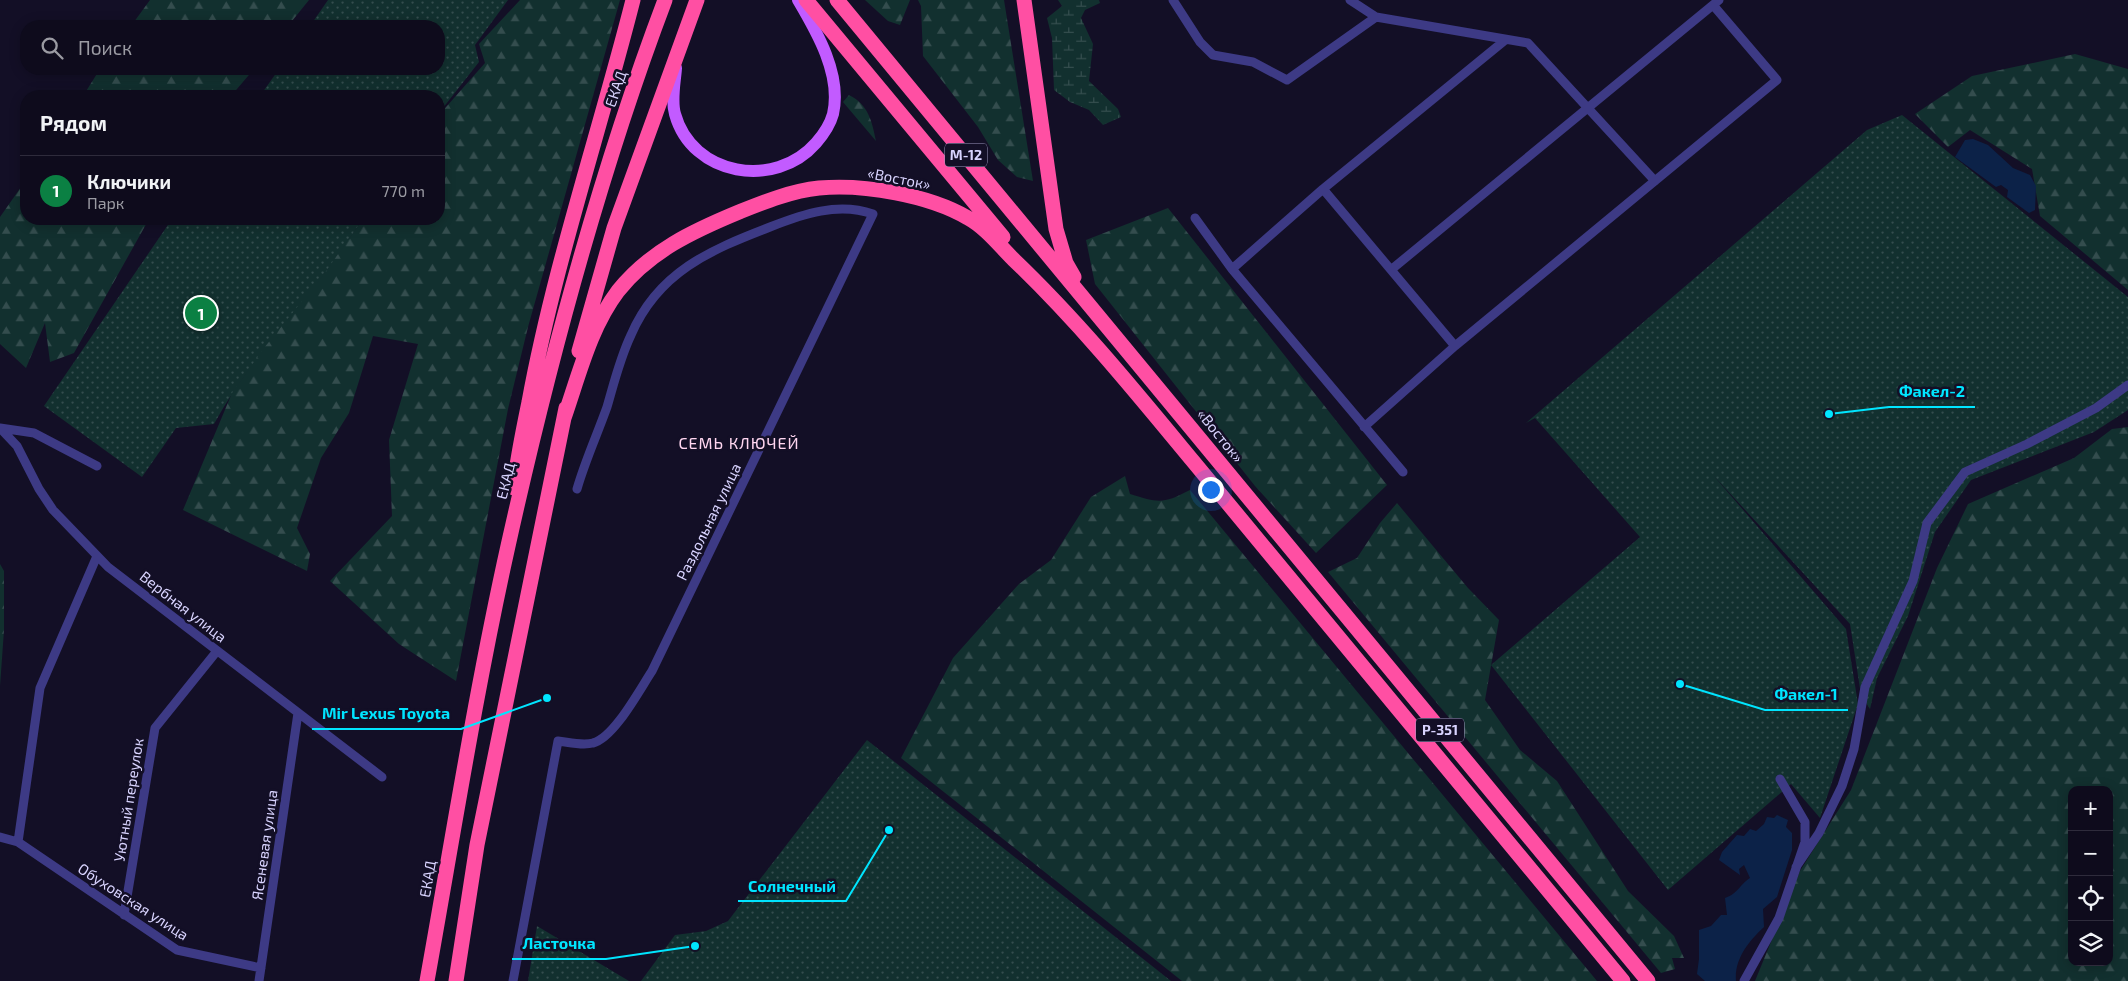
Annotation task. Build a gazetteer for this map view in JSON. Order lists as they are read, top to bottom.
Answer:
{
  "streets": {
    "highway": [
      "ЕКАД",
      "М-12",
      "«Восток»",
      "Р-351"
    ],
    "street": [
      "Раздольная улица",
      "Вербная улица",
      "Уютный переулок",
      "Ясеневая улица",
      "Обуховская улица"
    ]
  },
  "crossings": [
    ["«Восток»", "Р-351"],
    ["Вербная улица", "Уютный переулок"],
    ["Вербная улица", "Ясеневая улица"],
    ["Уютный переулок", "Обуховская улица"],
    ["Ясеневая улица", "Обуховская улица"]
  ],
  "districts": ["СЕМЬ КЛЮЧЕЙ"],
  "places": [
    "Факел-2",
    "Факел-1",
    "Mir Lexus Toyota",
    "Солнечный",
    "Ласточка"
  ],
  "page": {
    "search": "Поиск",
    "heading": "Рядом",
    "list": [
      {
        "mark": "1",
        "name": "Ключики",
        "note": "Парк",
        "value": "770 m"
      }
    ],
    "pins": "1",
    "map_buttons": ["+", "−"]
  }
}
